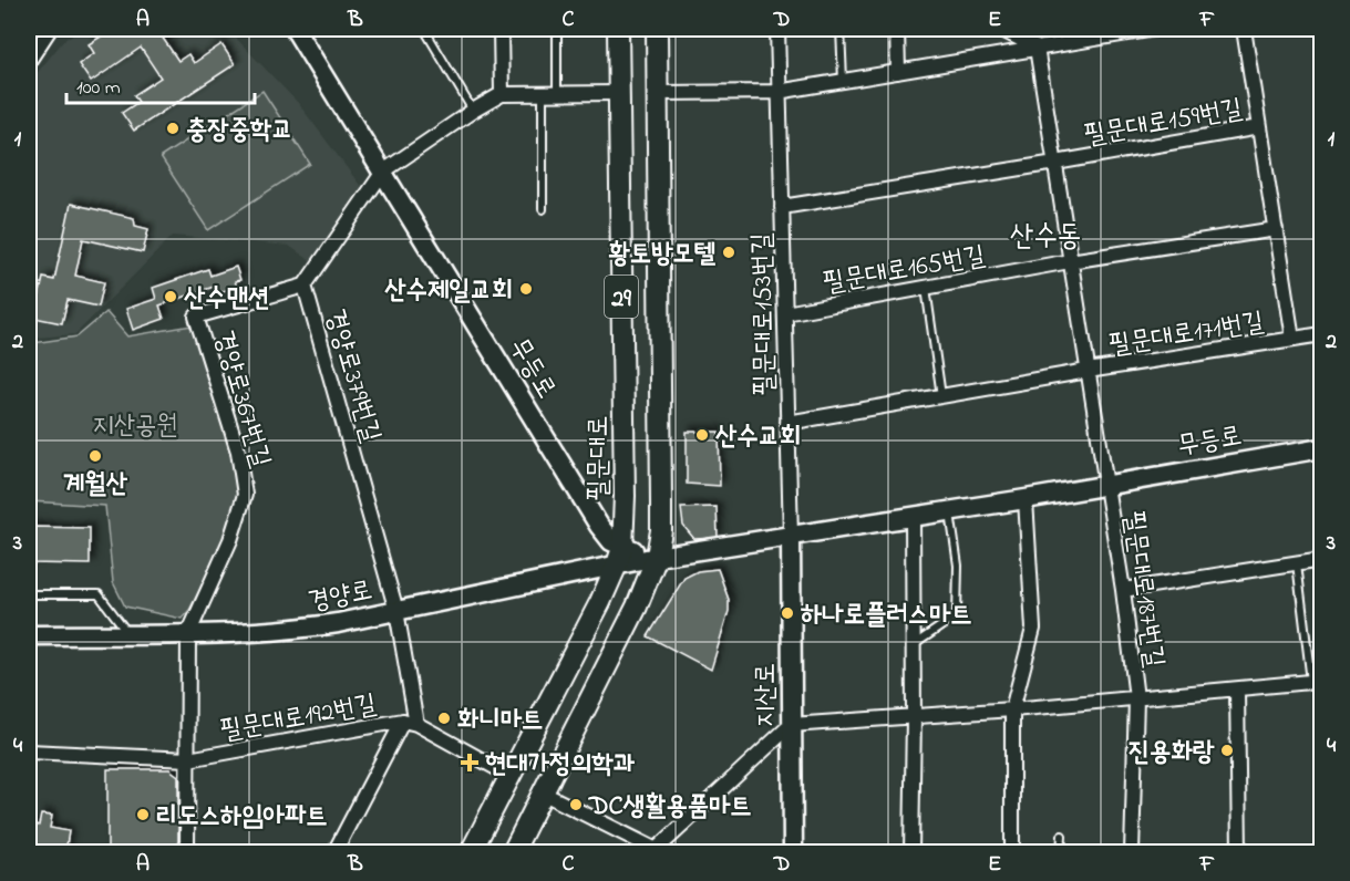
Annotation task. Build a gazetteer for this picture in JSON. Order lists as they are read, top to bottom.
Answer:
{
  "streets": {
    "main road": ["29", "필문대로"],
    "street": [
      "필문대로159번길",
      "필문대로165번길",
      "필문대로153번길",
      "필문대로171번길",
      "무등로",
      "경양로379번길",
      "경양로367번길",
      "필문대로187번길",
      "경양로",
      "지산로",
      "필문대로192번길"
    ]
  },
  "crossings": [
    ["필문대로159번길", "필문대로153번길"],
    ["필문대로165번길", "필문대로153번길"],
    ["필문대로165번길", "필문대로171번길"],
    ["29", "무등로"],
    ["29", "경양로"],
    ["필문대로153번길", "필문대로171번길"],
    ["필문대로153번길", "무등로"],
    ["필문대로153번길", "지산로"],
    ["무등로", "경양로379번길"],
    ["무등로", "필문대로"],
    ["무등로", "필문대로187번길"],
    ["무등로", "경양로"],
    ["무등로", "지산로"],
    ["경양로379번길", "경양로367번길"],
    ["경양로379번길", "경양로"],
    ["경양로379번길", "필문대로192번길"],
    ["경양로367번길", "경양로"],
    ["경양로367번길", "필문대로192번길"],
    ["필문대로", "경양로"],
    ["필문대로", "필문대로192번길"],
    ["필문대로187번길", "지산로"],
    ["경양로", "필문대로192번길"]
  ],
  "districts": ["산수동"],
  "parks": ["지산공원"],
  "places": {
    "other": [
      "충장중학교",
      "황토방모텔",
      "산수제일교회",
      "산수맨션",
      "산수교회",
      "계월산",
      "하나로플러스마트",
      "화니마트",
      "진용화랑",
      "DC생활용품마트",
      "리도스하임아파트"
    ],
    "health": ["현대가정의학과"]
  },
  "scale_bar": "100 m",
  "grid": {
    "columns": [
      "A",
      "B",
      "C",
      "D",
      "E",
      "F"
    ],
    "rows": [
      "1",
      "2",
      "3",
      "4"
    ]
  }
}
